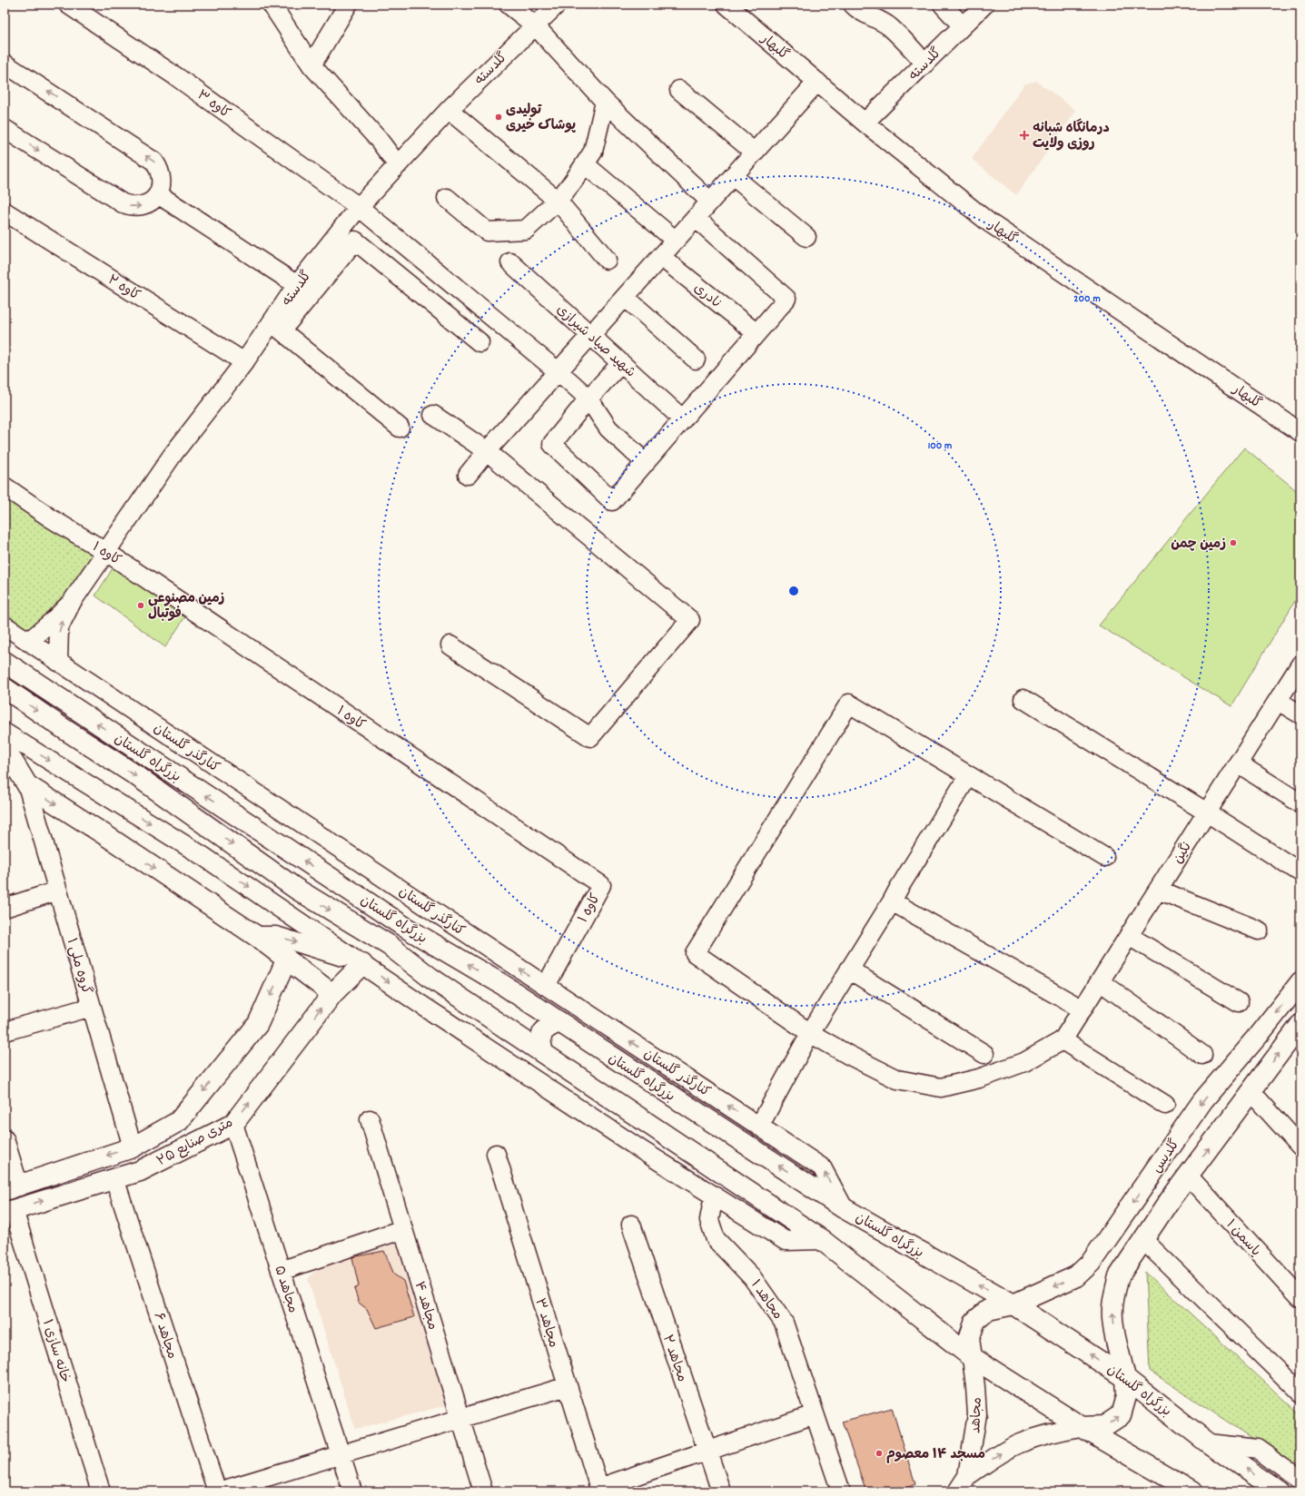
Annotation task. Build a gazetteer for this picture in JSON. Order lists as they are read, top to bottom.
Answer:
{
  "streets": {
    "main road": ["بزرگراه گلستان", "۲۵ متری صنایع", "گلدیس"],
    "street": [
      "گلبهار",
      "گلدسته",
      "کاوه ۳",
      "کاوه ۲",
      "نادری",
      "شهید صیاد شیرازی",
      "کاوه ۱",
      "کنارگذر گلستان",
      "نگین",
      "گروه ملی ۱",
      "یاسمن ۱",
      "۵ مجاهد",
      "۱ مجاهد",
      "مجاهد ۴",
      "مجاهد ۳",
      "۶ مجاهد",
      "خانه سازی ۱",
      "مجاهد ۲",
      "مجاهد"
    ]
  },
  "crossings": [
    ["گلبهار", "گلدسته"],
    ["گلدسته", "کاوه ۳"],
    ["گلدسته", "کاوه ۲"],
    ["گلدسته", "کاوه ۱"],
    ["کاوه ۱", "کنارگذر گلستان"],
    ["کنارگذر گلستان", "بزرگراه گلستان"],
    ["بزرگراه گلستان", "گلدیس"],
    ["بزرگراه گلستان", "مجاهد"],
    ["گروه ملی ۱", "۲۵ متری صنایع"],
    ["۲۵ متری صنایع", "۵ مجاهد"],
    ["۲۵ متری صنایع", "۶ مجاهد"],
    ["۲۵ متری صنایع", "خانه سازی ۱"],
    ["گلدیس", "مجاهد"]
  ],
  "places": {
    "other": [
      "تولیدی پوشاک خیری",
      "زمین چمن",
      "زمین مصنوعی فوتبال",
      "مسجد ۱۴ معصوم"
    ],
    "health": ["درمانگاه شبانه روزی ولایت"]
  },
  "rings": ["200 m", "100 m"]
}
